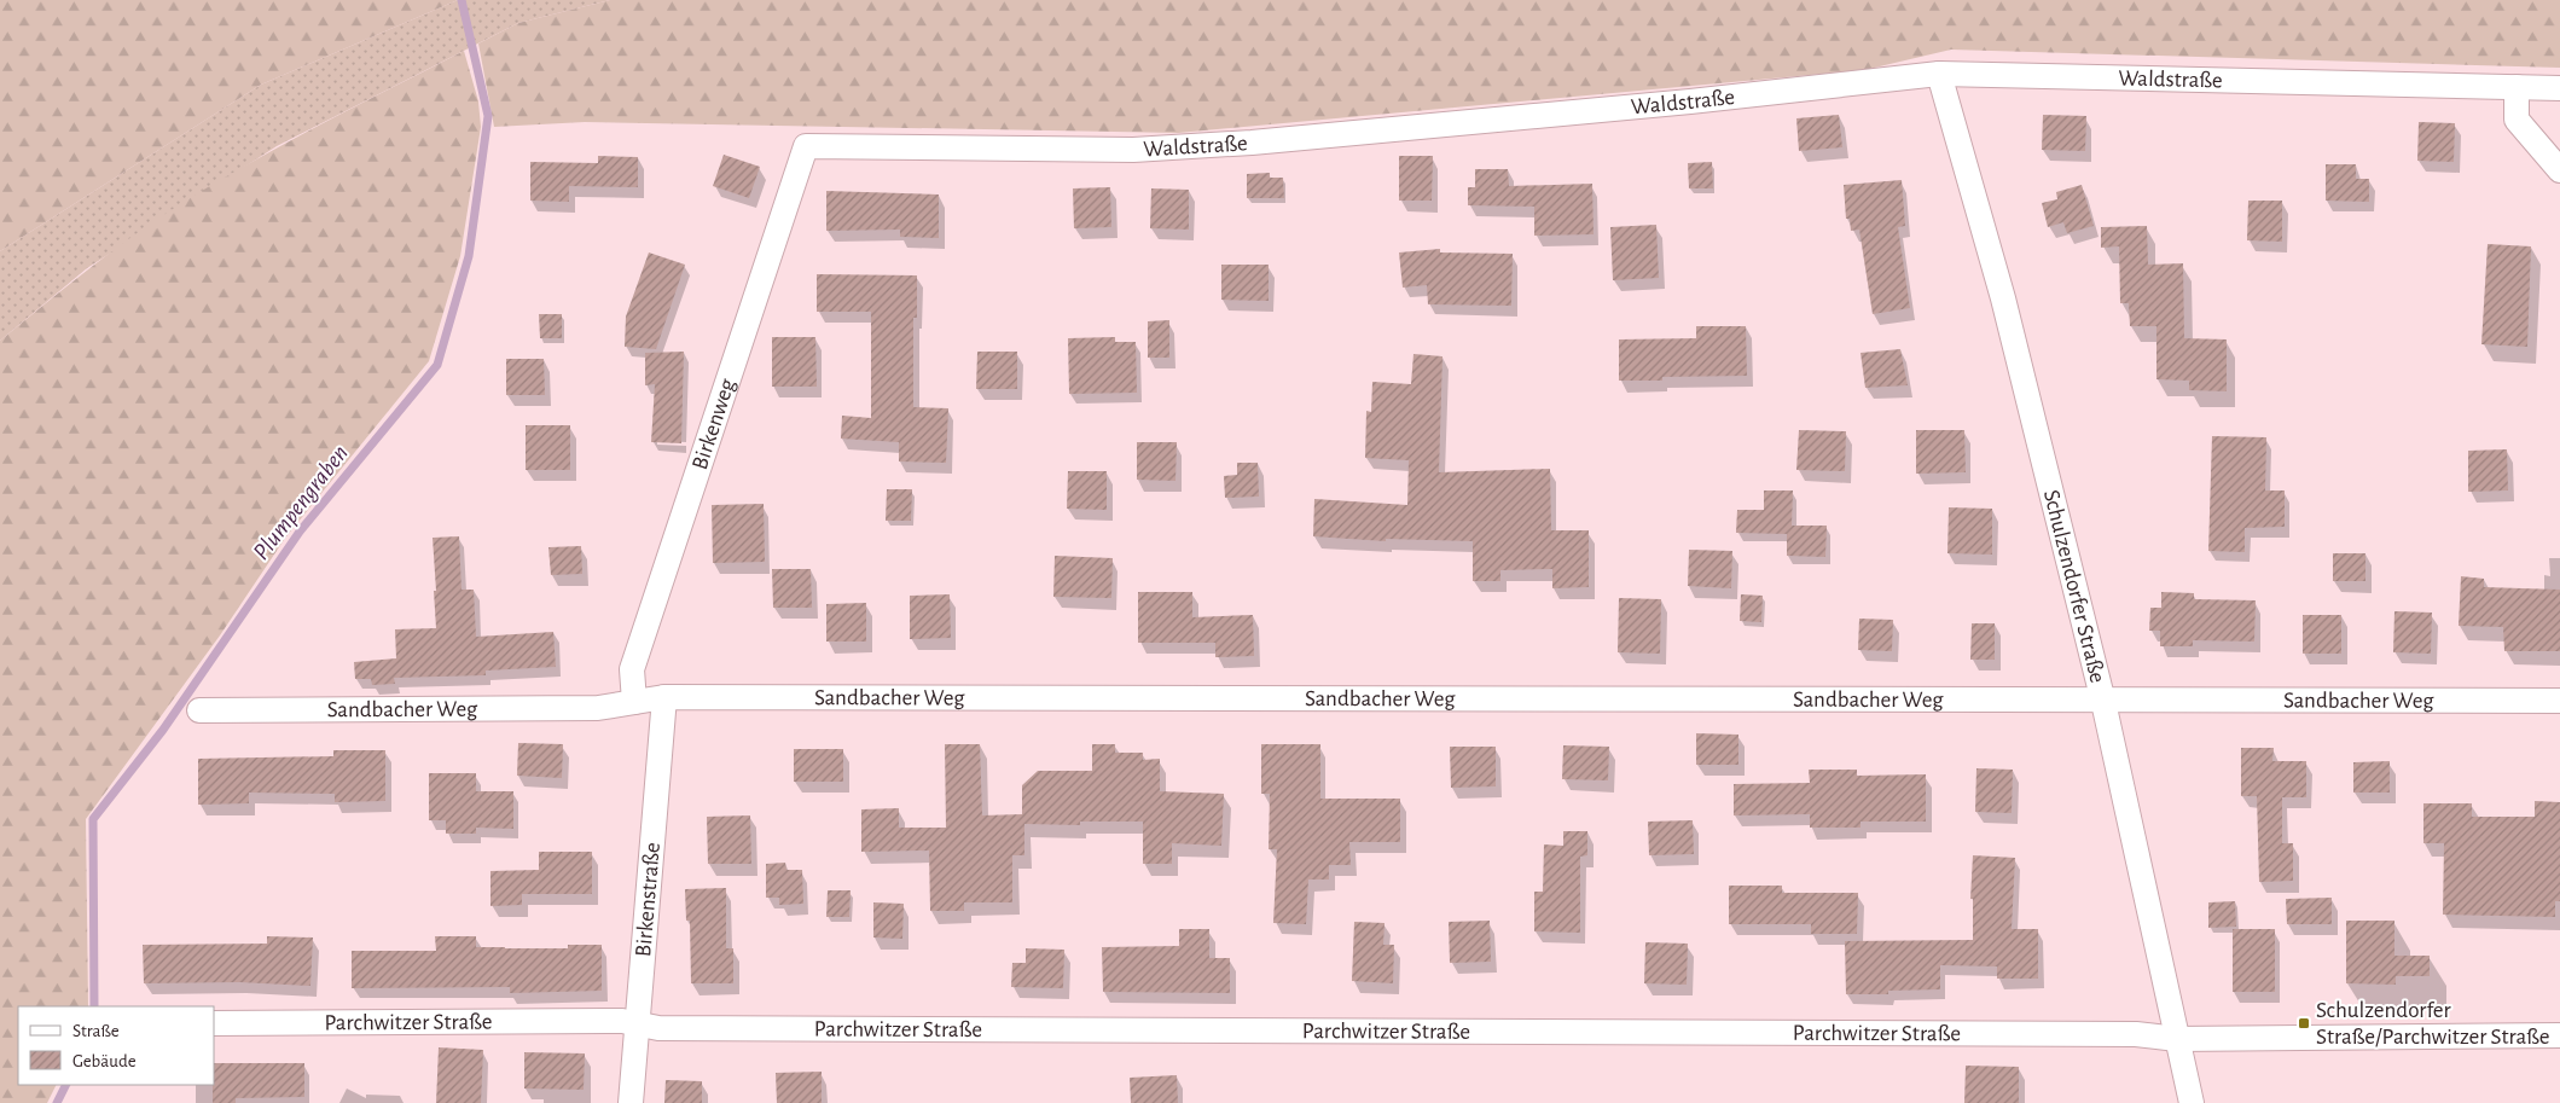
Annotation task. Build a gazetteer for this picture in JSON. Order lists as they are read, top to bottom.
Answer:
{
  "streets": {
    "street": [
      "Waldstraße",
      "Birkenweg",
      "Schulzendorfer Straße",
      "Sandbacher Weg",
      "Birkenstraße",
      "Parchwitzer Straße"
    ]
  },
  "crossings": [
    ["Waldstraße", "Birkenweg"],
    ["Waldstraße", "Schulzendorfer Straße"],
    ["Birkenweg", "Sandbacher Weg"],
    ["Schulzendorfer Straße", "Sandbacher Weg"],
    ["Schulzendorfer Straße", "Parchwitzer Straße"],
    ["Sandbacher Weg", "Birkenstraße"],
    ["Birkenstraße", "Parchwitzer Straße"]
  ],
  "water": ["Plumpengraben"],
  "places": {
    "transit": ["Schulzendorfer Straße/Parchwitzer Straße"]
  },
  "legend": ["Straße", "Gebäude"]
}
